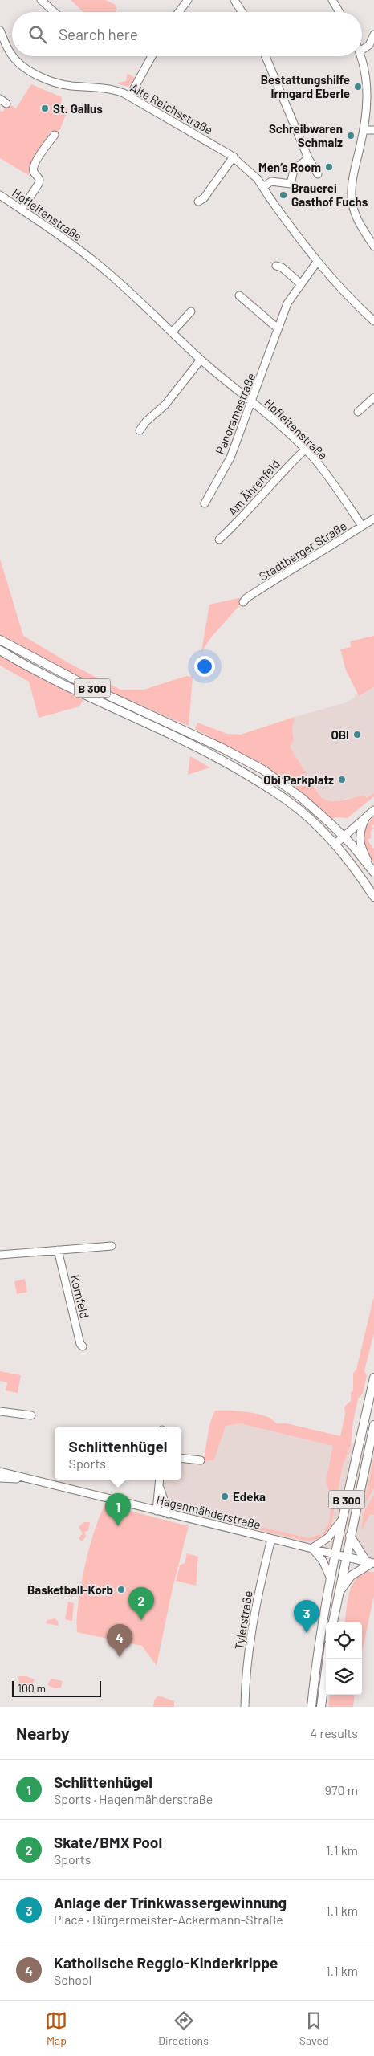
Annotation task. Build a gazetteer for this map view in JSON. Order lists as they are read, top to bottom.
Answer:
{
  "streets": {
    "main road": ["B 300"],
    "street": [
      "Alte Reichsstraße",
      "Hofleitenstraße",
      "Panoramastraße",
      "Am Ährenfeld",
      "Stadtberger Straße",
      "Kornfeld",
      "Hagenmähderstraße",
      "Tylerstraße"
    ]
  },
  "crossings": [
    ["Alte Reichsstraße", "Panoramastraße"],
    ["Hofleitenstraße", "Panoramastraße"],
    ["Hofleitenstraße", "Am Ährenfeld"],
    ["Hofleitenstraße", "Stadtberger Straße"],
    ["B 300", "Hagenmähderstraße"],
    ["Hagenmähderstraße", "Tylerstraße"]
  ],
  "places": [
    "Bestattungshilfe Irmgard Eberle",
    "St. Gallus",
    "Schreibwaren Schmalz",
    "Men‘s Room",
    "Brauerei Gasthof Fuchs",
    "OBI",
    "Obi Parkplatz",
    "Edeka",
    "Basketball-Korb"
  ],
  "scale_bar": "100 m",
  "page": {
    "search": "Search here",
    "popup": ["Schlittenhügel", "Sports"],
    "pins": [
      "1",
      "2",
      "3",
      "4"
    ],
    "scale": "100 m",
    "heading": ["Nearby", "4 results"],
    "list": [
      {
        "mark": "1",
        "name": "Schlittenhügel",
        "note": "Sports · Hagenmähderstraße",
        "value": "970 m"
      },
      {
        "mark": "2",
        "name": "Skate/BMX Pool",
        "note": "Sports",
        "value": "1.1 km"
      },
      {
        "mark": "3",
        "name": "Anlage der Trinkwassergewinnung",
        "note": "Place · Bürgermeister-Ackermann-Straße",
        "value": "1.1 km"
      },
      {
        "mark": "4",
        "name": "Katholische Reggio-Kinderkrippe",
        "note": "School",
        "value": "1.1 km"
      }
    ],
    "nav": ["Map", "Directions", "Saved"]
  }
}
